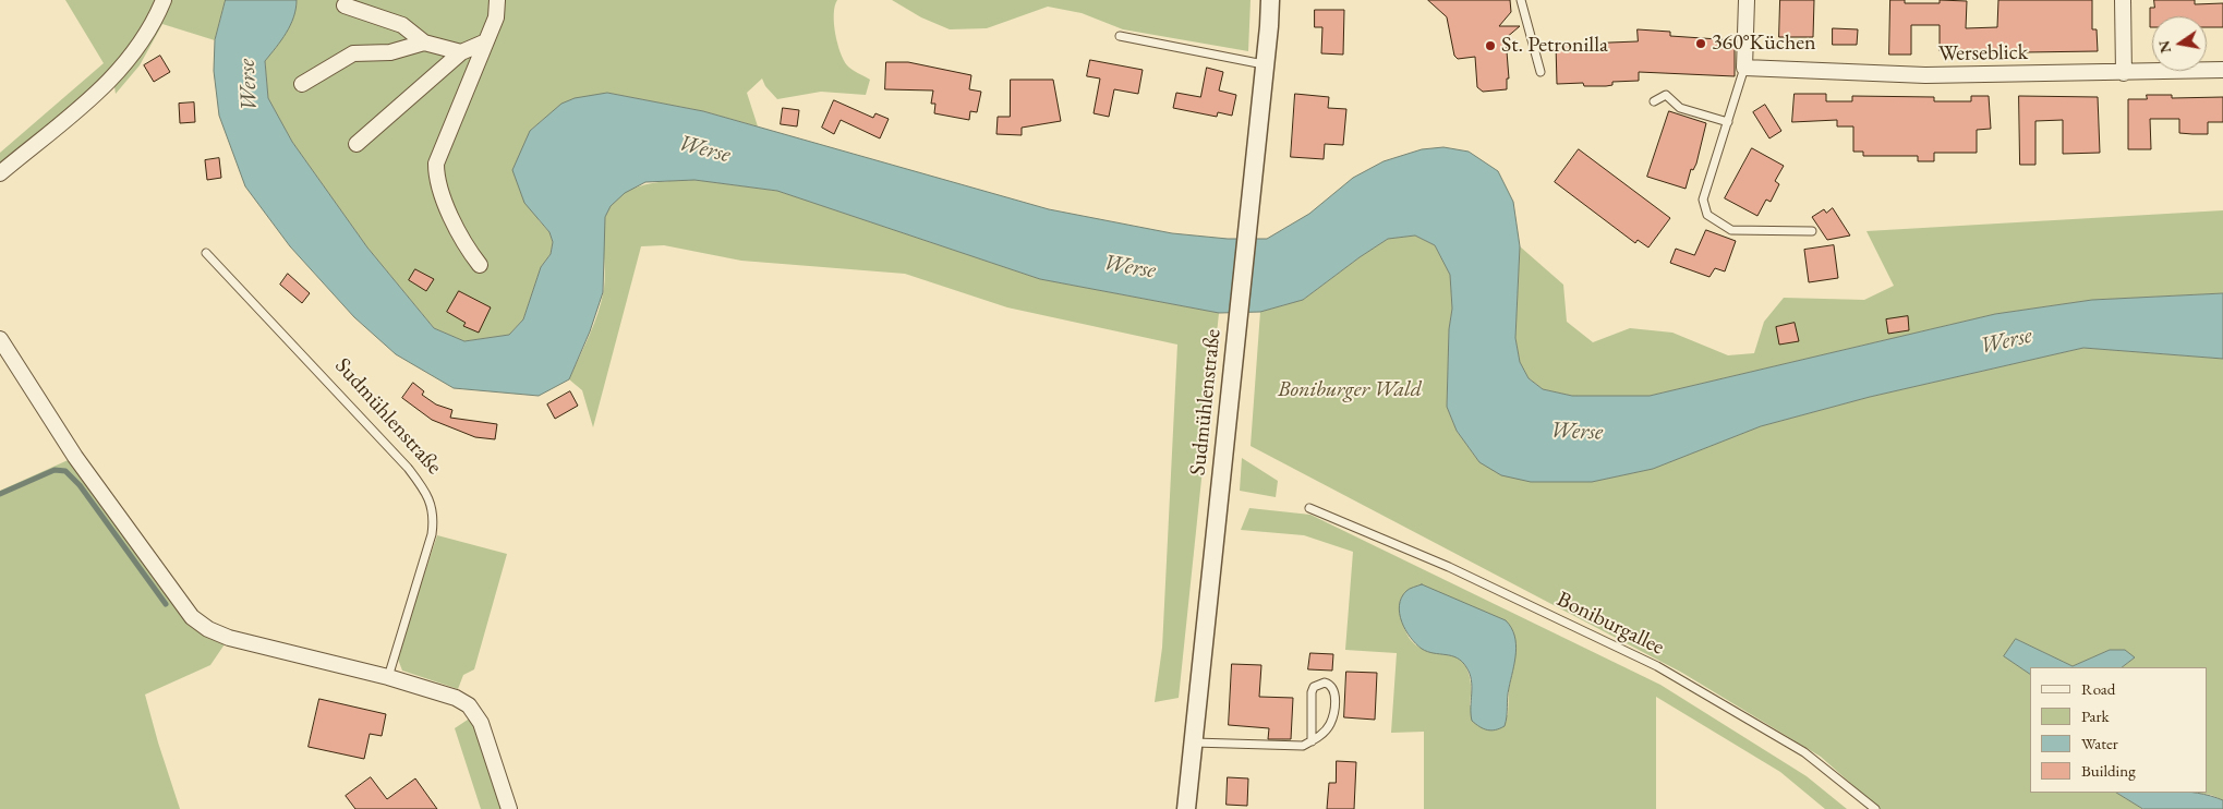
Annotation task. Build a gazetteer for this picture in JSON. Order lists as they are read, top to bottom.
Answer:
{
  "streets": {
    "street": ["Werseblick", "Sudmühlenstraße"],
    "lane": ["Boniburgallee"]
  },
  "water": ["Werse"],
  "parks": ["Boniburger Wald"],
  "places": ["360°Küchen", "St. Petronilla"],
  "legend": [
    "Road",
    "Park",
    "Water",
    "Building"
  ],
  "north": "left"
}
